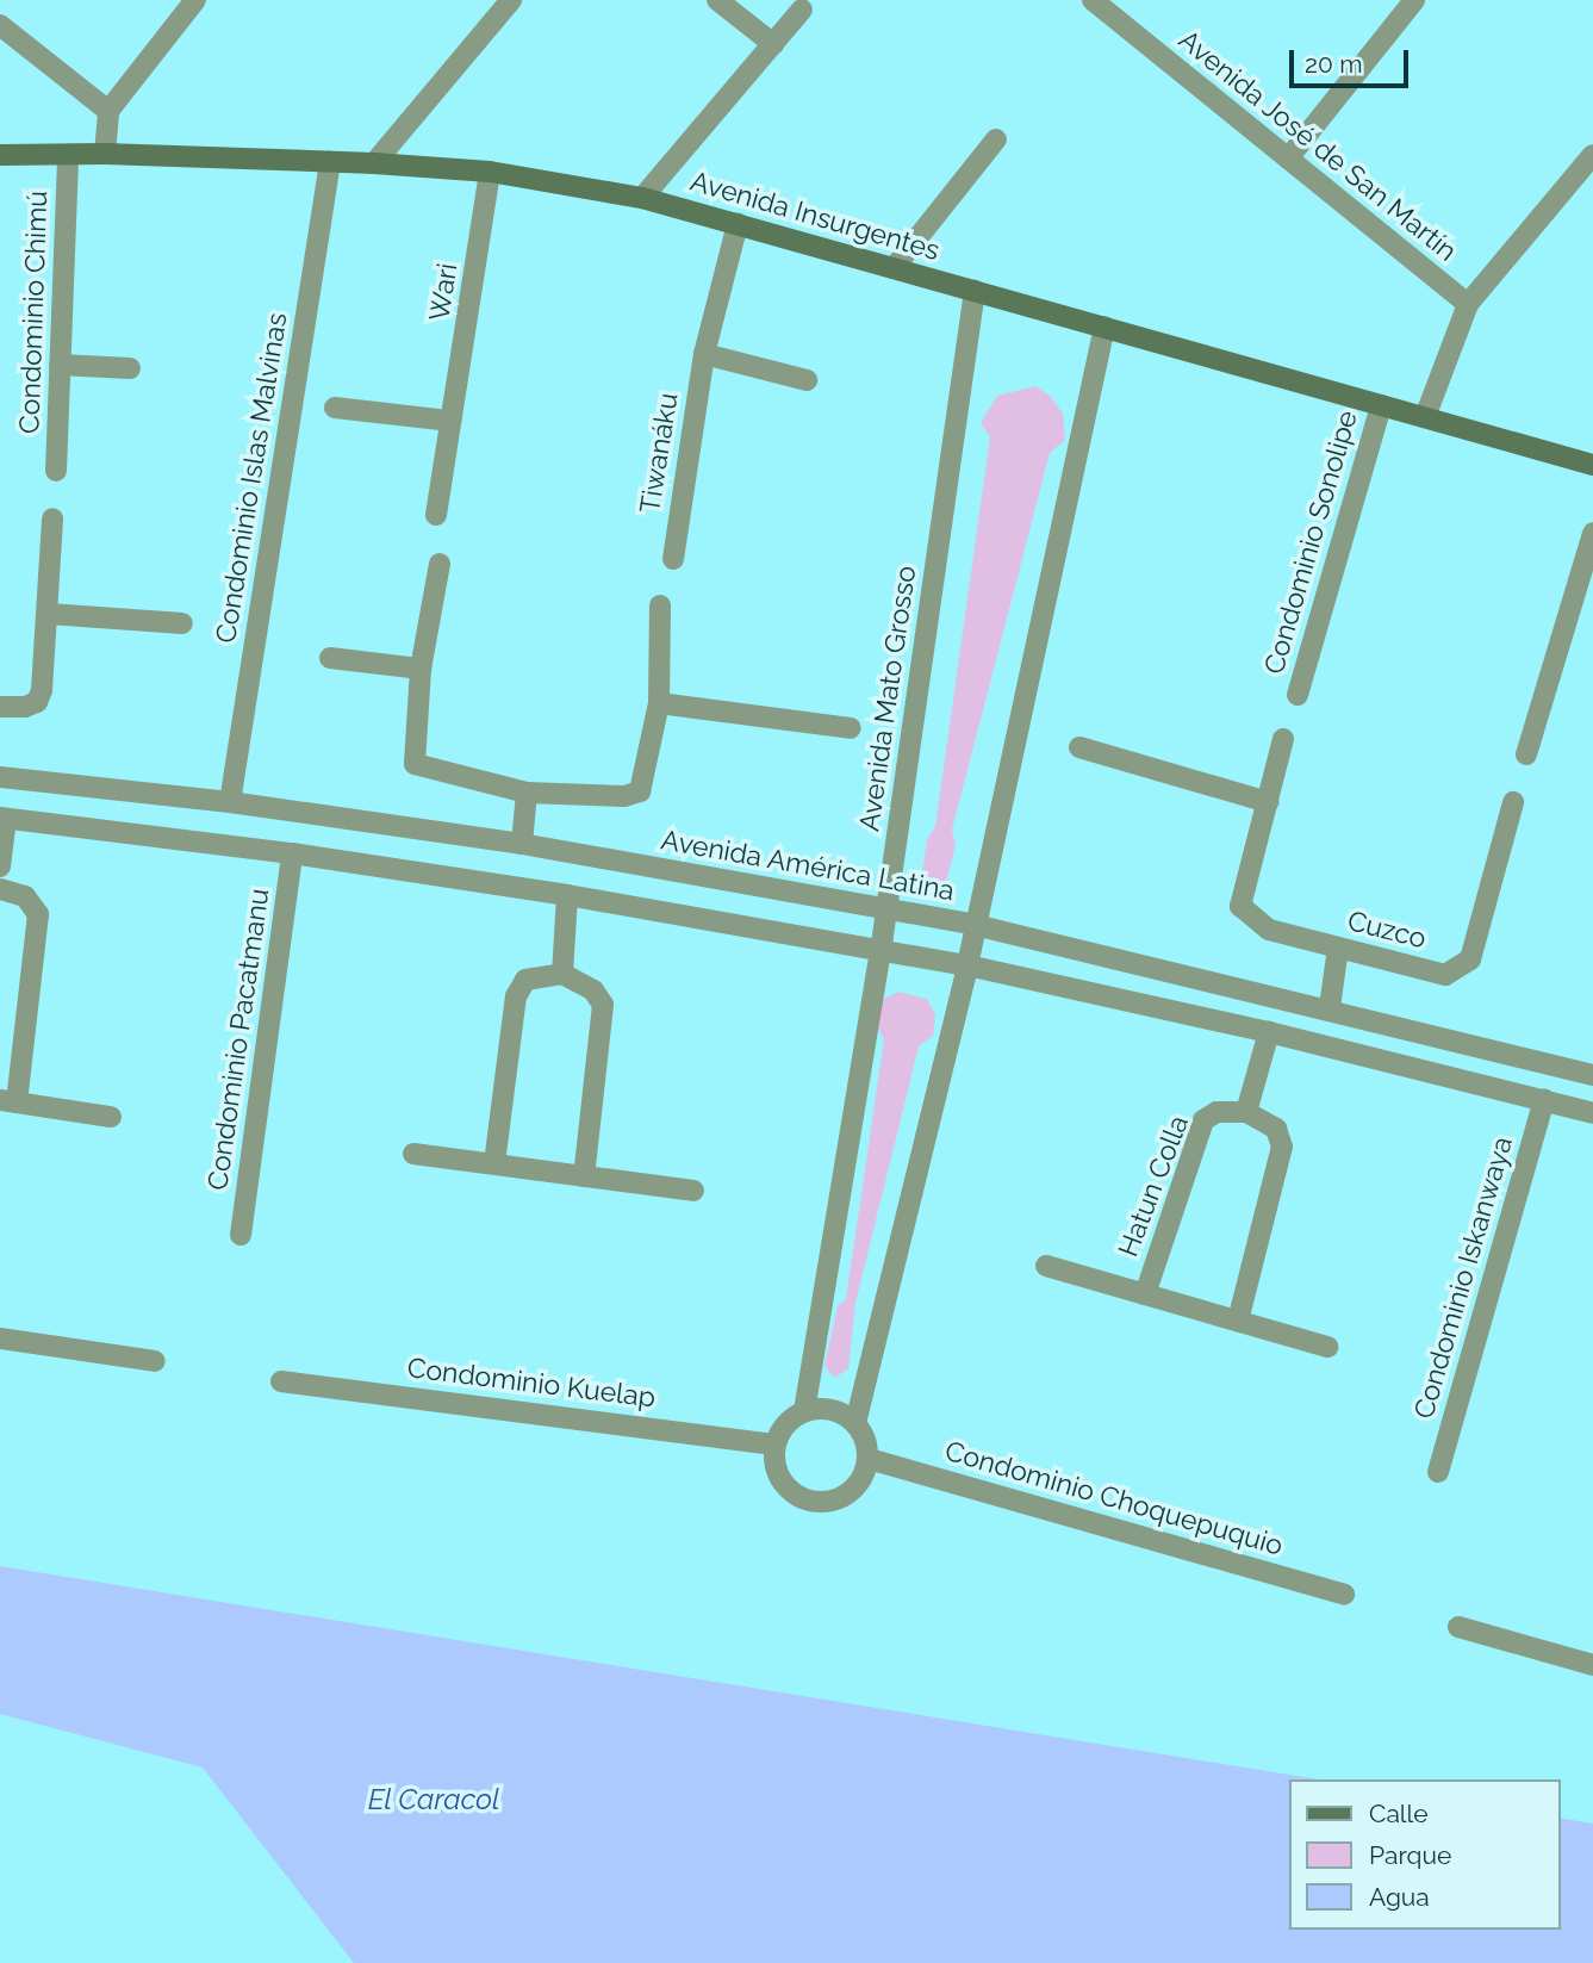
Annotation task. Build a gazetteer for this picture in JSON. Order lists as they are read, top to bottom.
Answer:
{
  "streets": {
    "main road": ["Avenida Insurgentes"],
    "street": [
      "Avenida José de San Martín",
      "Wari",
      "Condominio Chimú",
      "Tiwanáku",
      "Condominio Islas Malvinas",
      "Condominio Sonolipe",
      "Avenida Mato Grosso",
      "Avenida América Latina",
      "Cuzco",
      "Condominio Pacatmanu",
      "Hatun Colla",
      "Condominio Iskanwaya",
      "Condominio Kuelap",
      "Condominio Choquepuquio"
    ]
  },
  "crossings": [
    ["Avenida Insurgentes", "Wari"],
    ["Avenida Insurgentes", "Condominio Chimú"],
    ["Avenida Insurgentes", "Tiwanáku"],
    ["Avenida Insurgentes", "Condominio Islas Malvinas"],
    ["Avenida Insurgentes", "Condominio Sonolipe"],
    ["Avenida Insurgentes", "Avenida Mato Grosso"],
    ["Condominio Islas Malvinas", "Avenida América Latina"],
    ["Avenida Mato Grosso", "Avenida América Latina"],
    ["Avenida Mato Grosso", "Condominio Kuelap"],
    ["Avenida Mato Grosso", "Condominio Choquepuquio"],
    ["Condominio Kuelap", "Condominio Choquepuquio"]
  ],
  "water": ["El Caracol"],
  "legend": ["Calle", "Parque", "Agua"],
  "scale_bar": "20 m"
}
